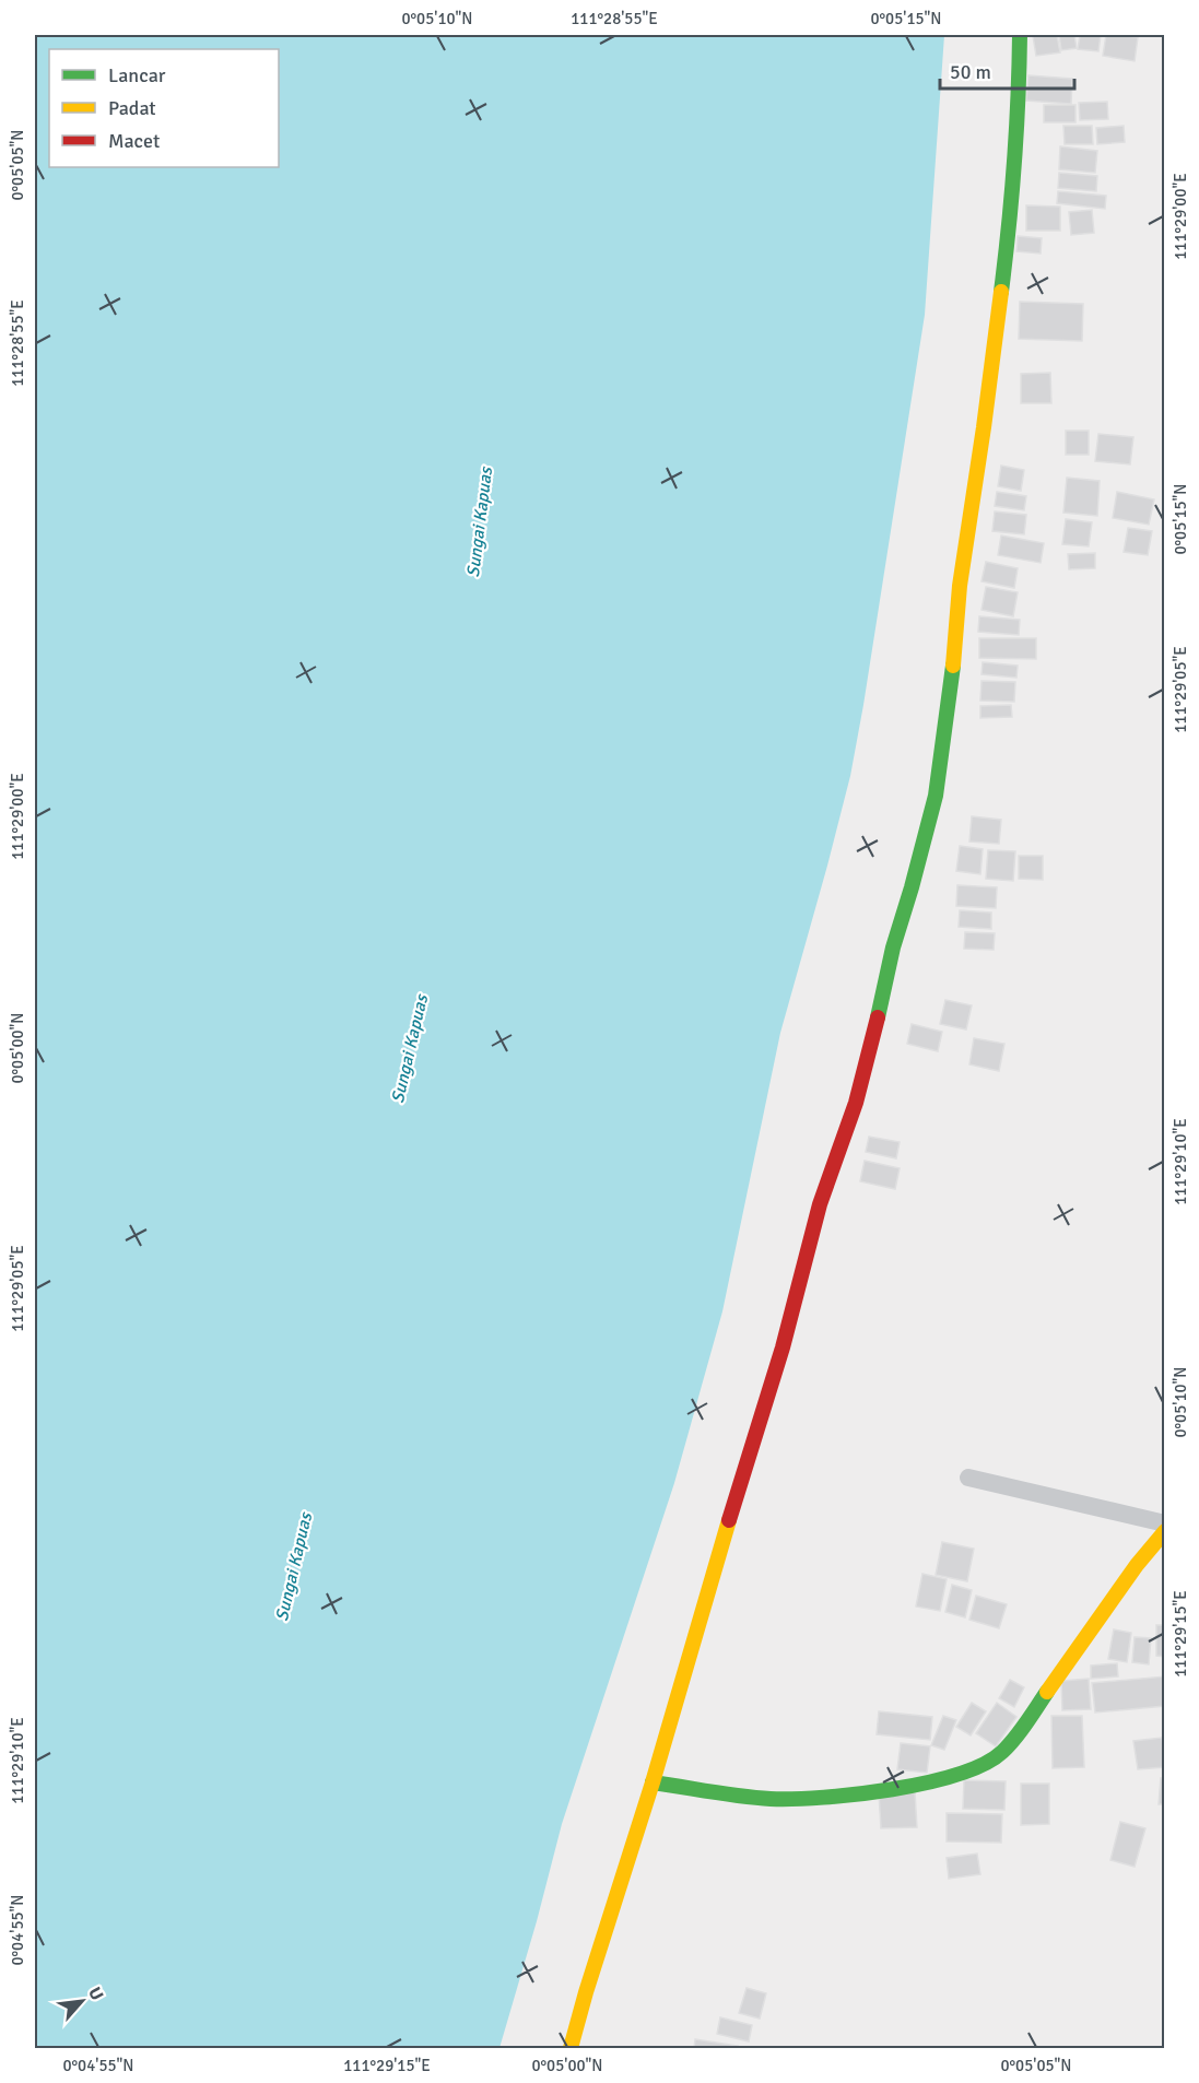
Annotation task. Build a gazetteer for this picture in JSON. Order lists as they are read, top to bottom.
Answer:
{
  "water": ["Sungai Kapuas"],
  "legend": ["Lancar", "Padat", "Macet"],
  "scale_bar": "50 m",
  "north": "top right",
  "coordinates": [
    "0°05'10\"N",
    "111°28'55\"E",
    "0°05'15\"N",
    "0°05'05\"N",
    "111°29'00\"E",
    "111°29'05\"E",
    "0°05'00\"N",
    "111°29'10\"E",
    "111°29'15\"E",
    "0°04'55\"N"
  ]
}
